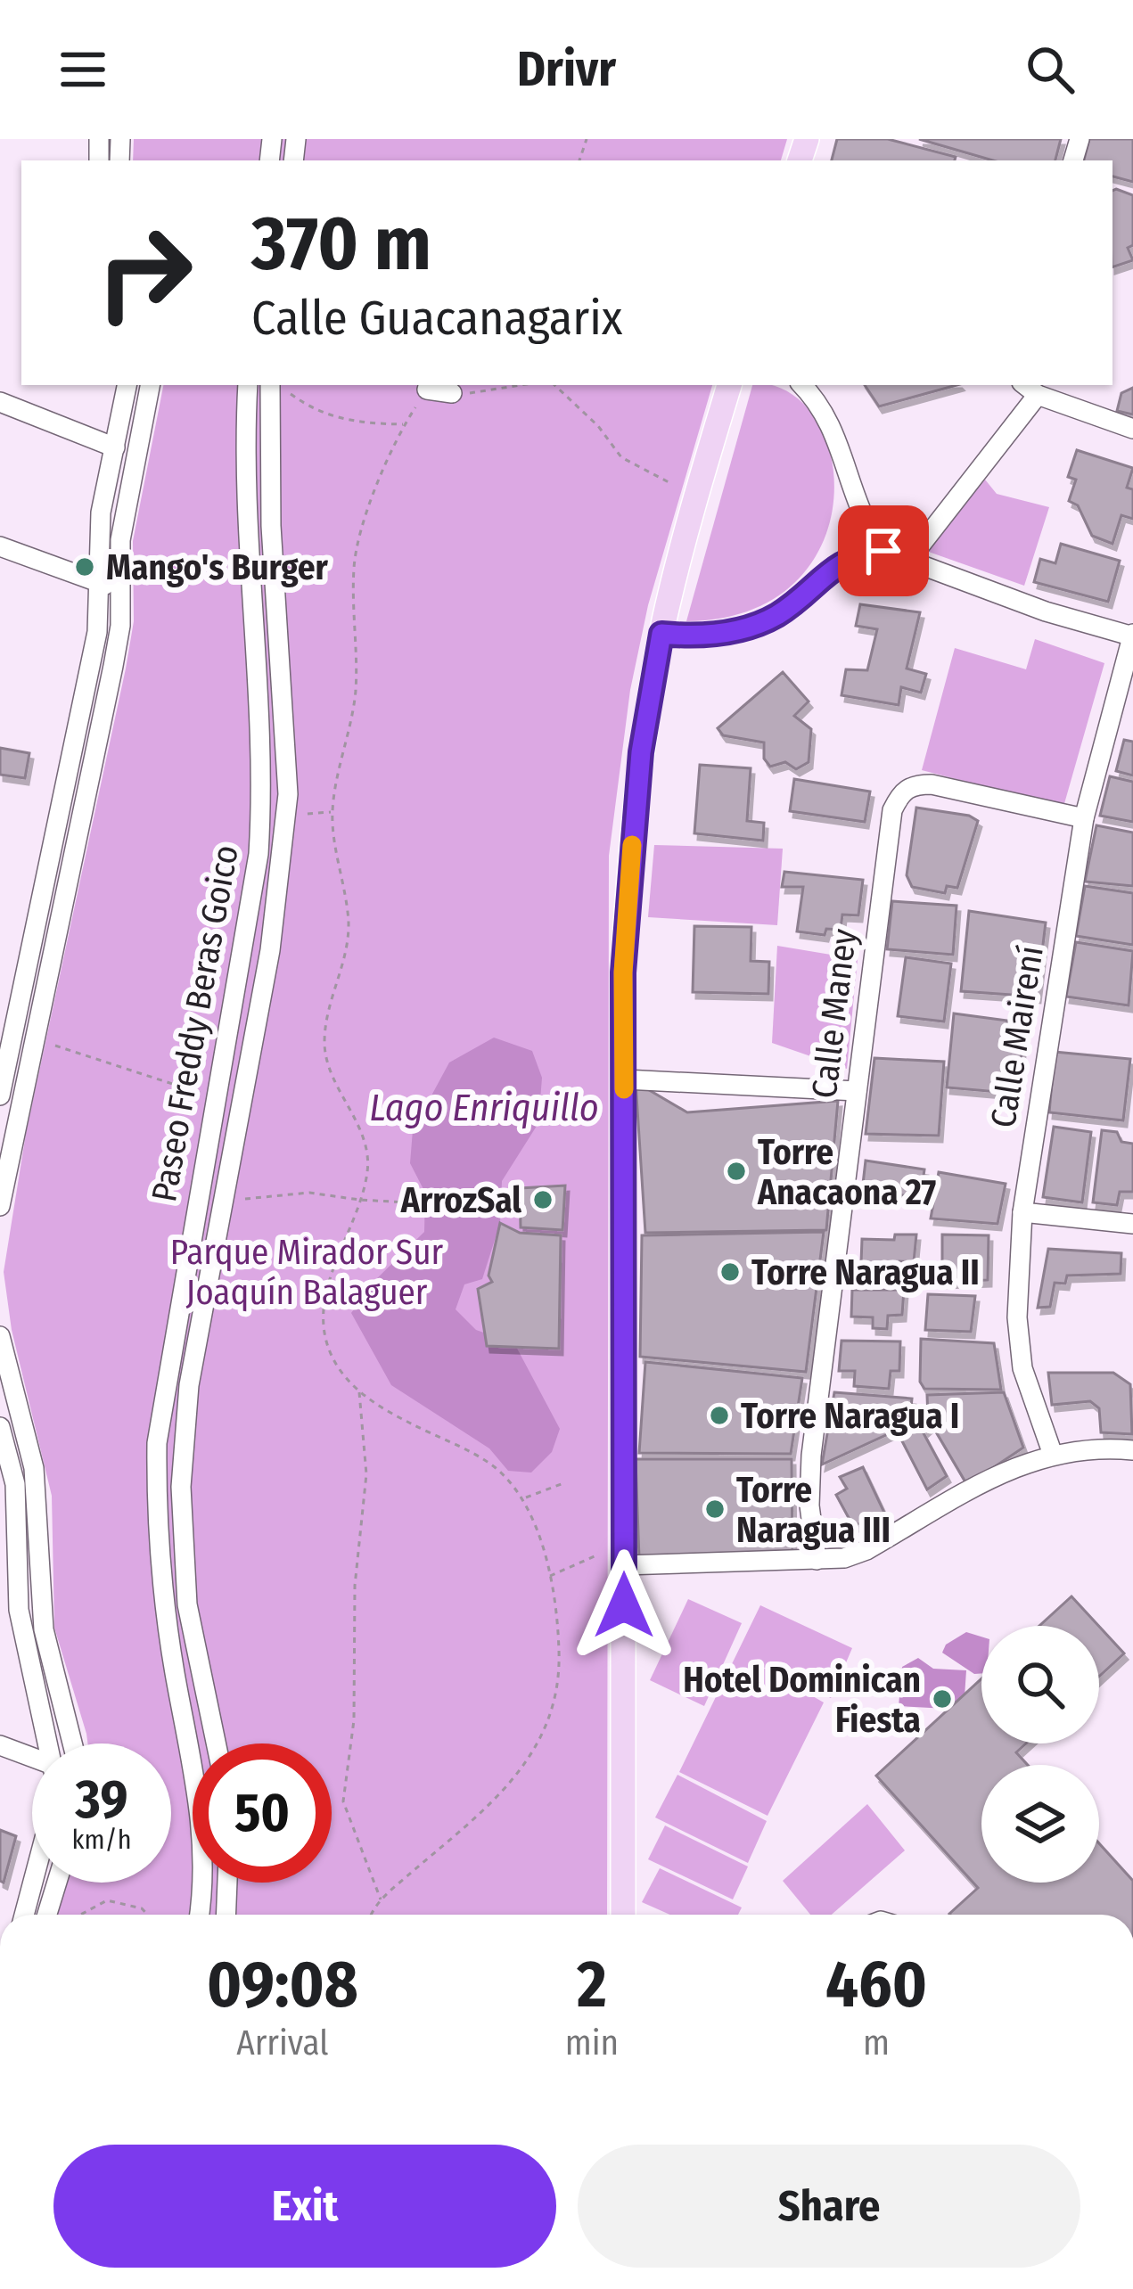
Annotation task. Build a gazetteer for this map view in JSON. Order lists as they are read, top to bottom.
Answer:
{
  "streets": {
    "street": ["Calle Maney", "Paseo Freddy Beras Goico", "Calle Mairení"]
  },
  "crossings": [
    ["Calle Maney", "Calle Mairení"]
  ],
  "water": ["Lago Enriquillo"],
  "parks": ["Parque Mirador Sur Joaquín Balaguer"],
  "places": [
    "Mango's Burger",
    "Torre Anacaona 27",
    "ArrozSal",
    "Torre Naragua II",
    "Torre Naragua I",
    "Torre Naragua III",
    "Hotel Dominican Fiesta"
  ],
  "page": {
    "header": "Drivr",
    "turn": ["370 m", "Calle Guacanagarix"],
    "speed": "39 km/h",
    "limit": "50",
    "eta": [
      "09:08",
      "Arrival",
      "2",
      "min",
      "460",
      "m"
    ],
    "buttons": ["Exit", "Share"]
  }
}
